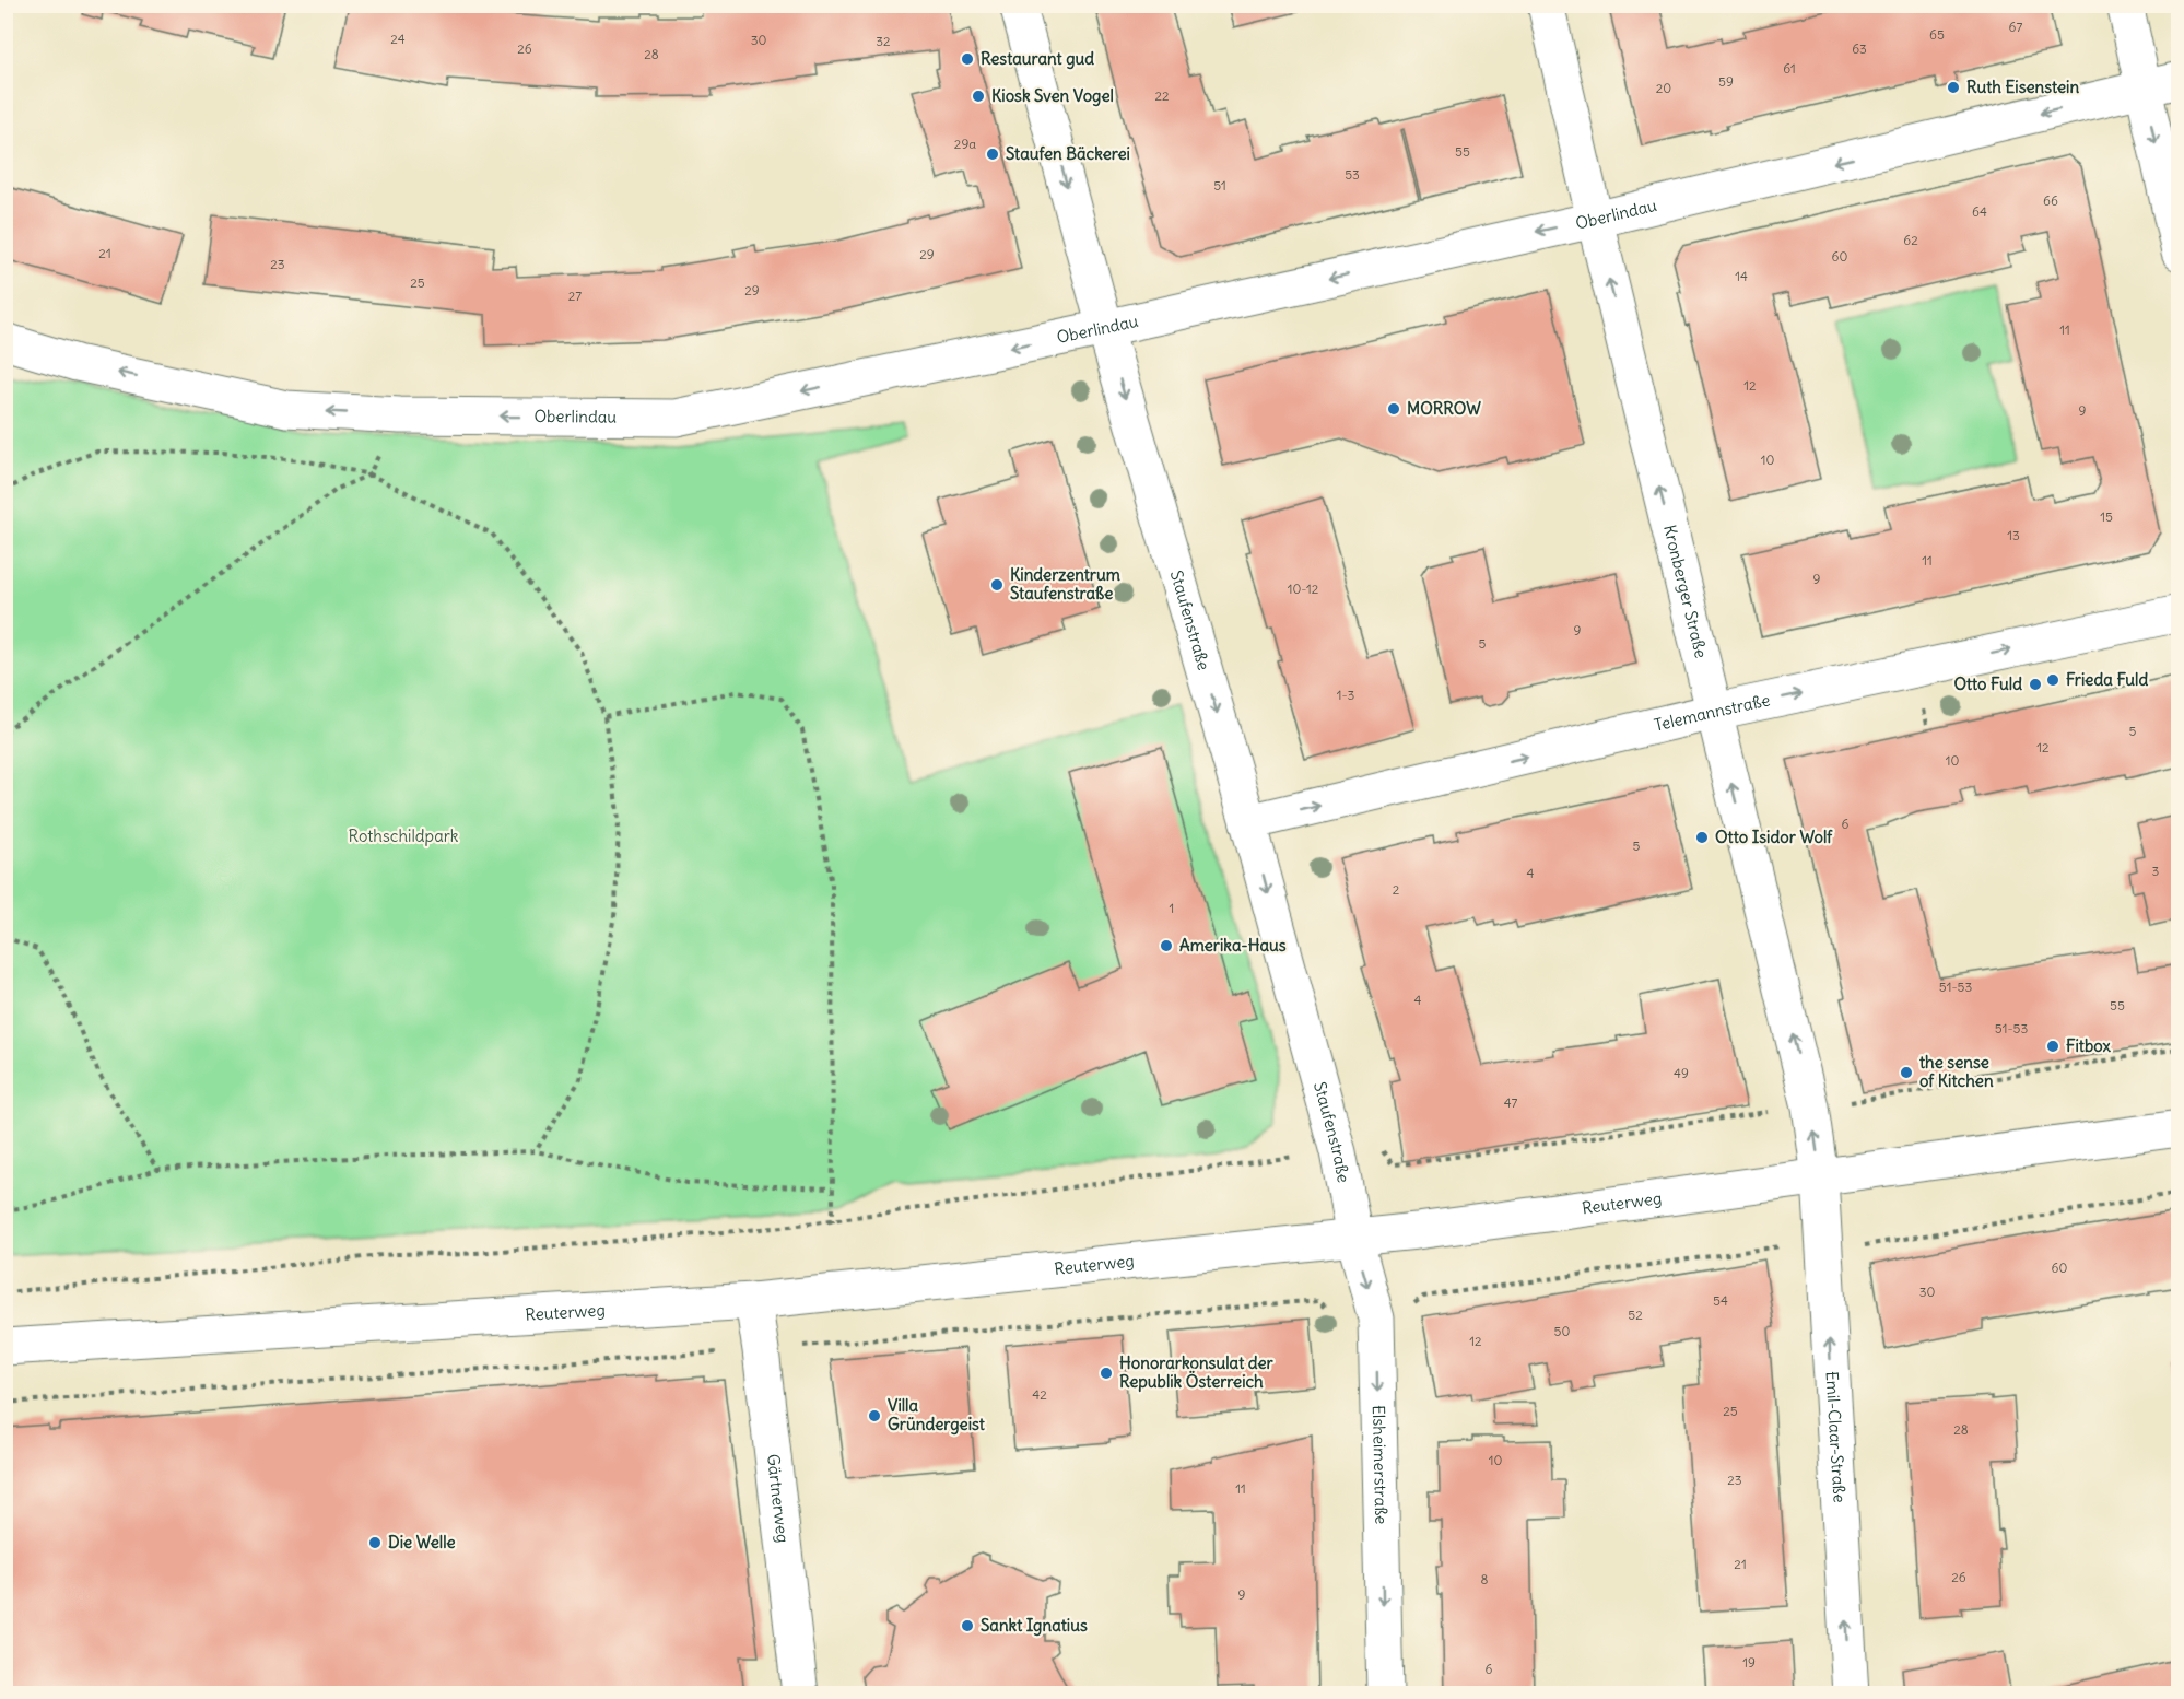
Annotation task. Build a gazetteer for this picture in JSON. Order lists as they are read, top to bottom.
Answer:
{
  "streets": {
    "street": [
      "Oberlindau",
      "Kronberger Straße",
      "Staufenstraße",
      "Telemannstraße",
      "Reuterweg",
      "Emil-Claar-Straße",
      "Elsheimerstraße",
      "Gärtnerweg"
    ]
  },
  "crossings": [
    ["Oberlindau", "Kronberger Straße"],
    ["Oberlindau", "Staufenstraße"],
    ["Kronberger Straße", "Telemannstraße"],
    ["Kronberger Straße", "Reuterweg"],
    ["Kronberger Straße", "Emil-Claar-Straße"],
    ["Staufenstraße", "Telemannstraße"],
    ["Staufenstraße", "Reuterweg"],
    ["Staufenstraße", "Elsheimerstraße"],
    ["Reuterweg", "Emil-Claar-Straße"],
    ["Reuterweg", "Elsheimerstraße"],
    ["Reuterweg", "Gärtnerweg"]
  ],
  "one_way": [
    "Oberlindau",
    "Kronberger Straße",
    "Staufenstraße",
    "Telemannstraße",
    "Emil-Claar-Straße",
    "Elsheimerstraße"
  ],
  "parks": ["Rothschildpark"],
  "places": [
    "Restaurant gud",
    "Ruth Eisenstein",
    "Kiosk Sven Vogel",
    "Staufen Bäckerei",
    "MORROW",
    "Kinderzentrum Staufenstraße",
    "Frieda Fuld",
    "Otto Fuld",
    "Otto Isidor Wolf",
    "Amerika-Haus",
    "Fitbox",
    "the sense of Kitchen",
    "Honorarkonsulat der Republik Österreich",
    "Villa Gründergeist",
    "Die Welle",
    "Sankt Ignatius"
  ],
  "house_numbers": [
    "67",
    "65",
    "24",
    "30",
    "32",
    "26",
    "63",
    "28",
    "61",
    "59",
    "20",
    "22",
    "29a",
    "55",
    "53",
    "51",
    "66",
    "64",
    "62",
    "21",
    "29",
    "60",
    "23",
    "14",
    "25",
    "29",
    "27",
    "11",
    "12",
    "9",
    "10",
    "15",
    "13",
    "11",
    "9",
    "10-12",
    "9",
    "5",
    "1-3",
    "5",
    "12",
    "10",
    "6",
    "5",
    "3",
    "4",
    "2",
    "1",
    "51-53",
    "4",
    "55",
    "51-53",
    "49",
    "47",
    "60",
    "30",
    "54",
    "52",
    "50",
    "12",
    "42",
    "25",
    "28",
    "10",
    "23",
    "11",
    "21",
    "26",
    "8",
    "9",
    "19",
    "6"
  ]
}
